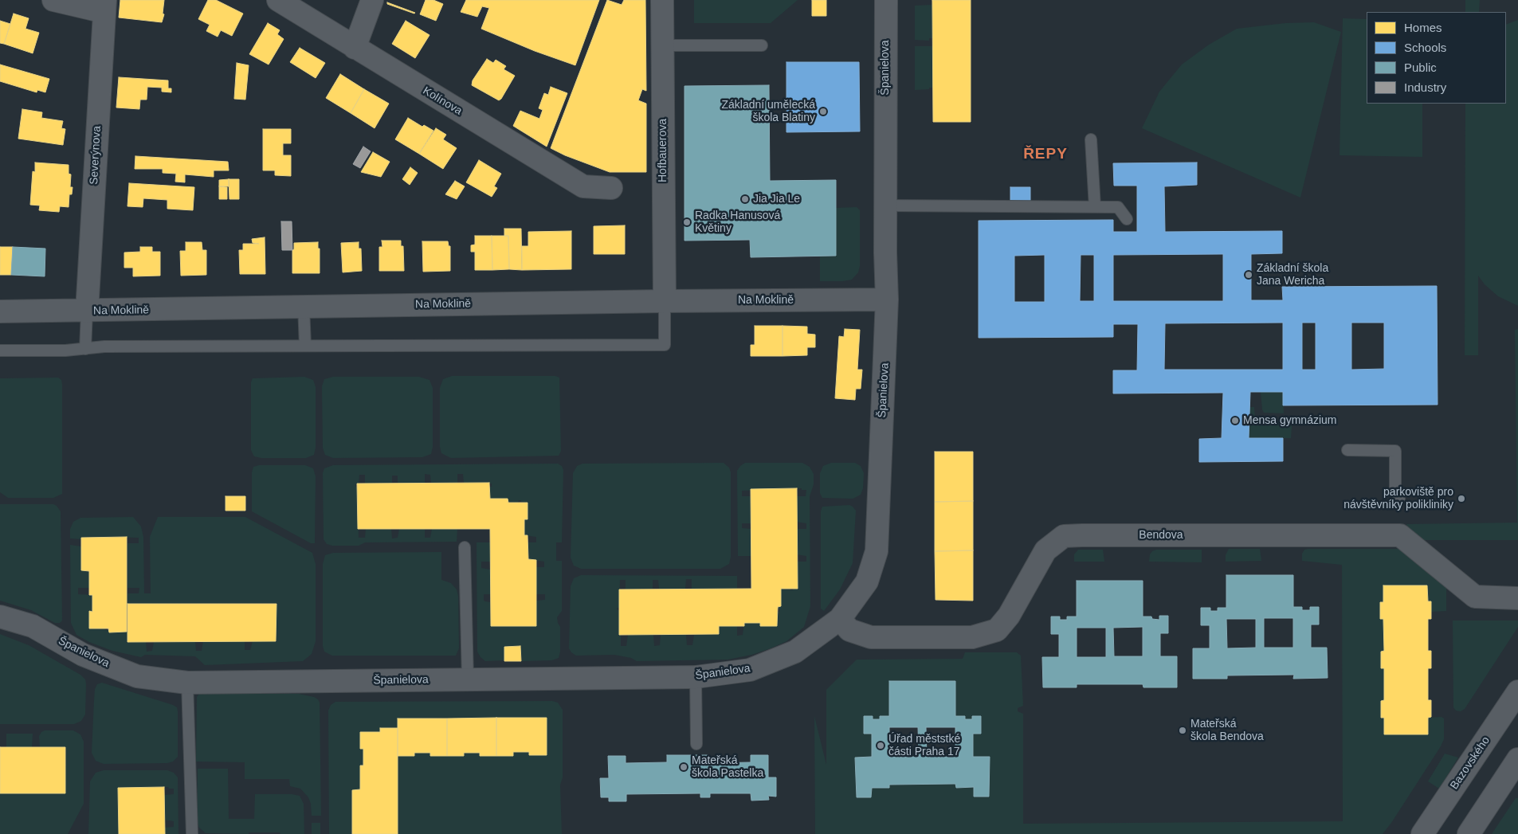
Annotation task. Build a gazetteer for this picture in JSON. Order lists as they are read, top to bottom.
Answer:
{
  "streets": {
    "street": [
      "Španielova",
      "Kolínova",
      "Hofbauerova",
      "Severýnova",
      "Na Moklině",
      "Bendova",
      "Bazovského"
    ]
  },
  "crossings": [
    ["Španielova", "Na Moklině"],
    ["Španielova", "Bendova"],
    ["Hofbauerova", "Na Moklině"],
    ["Severýnova", "Na Moklině"]
  ],
  "districts": ["ŘEPY"],
  "places": [
    "Základní umělecká škola Blatiny",
    "Jia Jia Le",
    "Radka Hanusová Květiny",
    "Základní škola Jana Wericha",
    "Mensa gymnázium",
    "parkoviště pro návštěvníky polikliniky",
    "Mateřská škola Bendova",
    "Úřad měststké části Praha 17",
    "Mateřská škola Pastelka"
  ],
  "legend": [
    "Homes",
    "Schools",
    "Public",
    "Industry"
  ]
}
